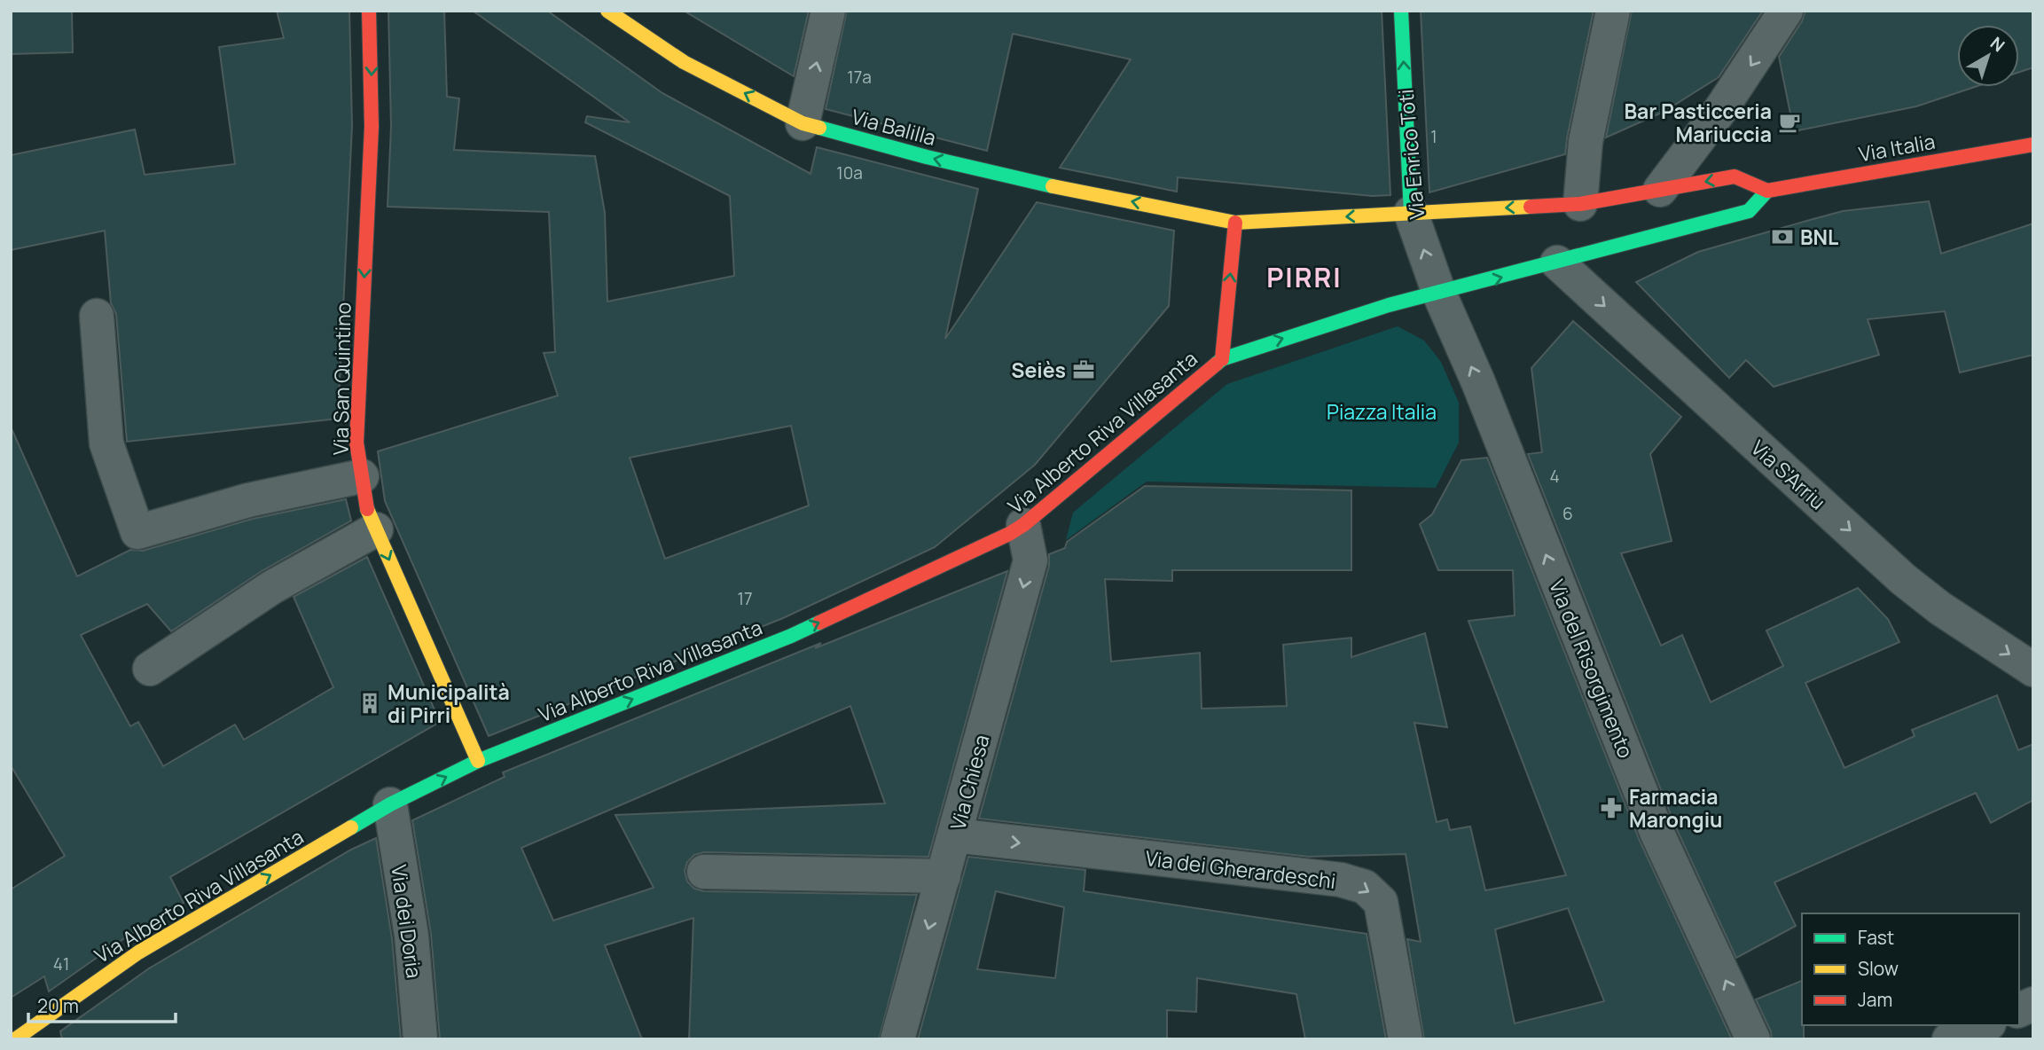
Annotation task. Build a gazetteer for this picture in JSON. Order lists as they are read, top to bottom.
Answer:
{
  "streets": {
    "street": [
      "Via Balilla",
      "Via Italia",
      "Via Enrico Toti",
      "Via San Quintino",
      "Via Alberto Riva Villasanta",
      "Via S'Arriu",
      "Via del Risorgimento",
      "Via Chiesa",
      "Via dei Gherardeschi",
      "Via dei Doria"
    ]
  },
  "crossings": [
    ["Via Enrico Toti", "Via del Risorgimento"],
    ["Via San Quintino", "Via Alberto Riva Villasanta"],
    ["Via Alberto Riva Villasanta", "Via Chiesa"],
    ["Via Alberto Riva Villasanta", "Via dei Doria"],
    ["Via Chiesa", "Via dei Gherardeschi"]
  ],
  "one_way": [
    "Via Balilla",
    "Via San Quintino",
    "Via Alberto Riva Villasanta",
    "Via S'Arriu",
    "Via del Risorgimento",
    "Via Chiesa",
    "Via dei Gherardeschi"
  ],
  "districts": ["PIRRI"],
  "parks": ["Piazza Italia"],
  "places": {
    "cafe": ["Bar Pasticceria Mariuccia"],
    "bank": ["BNL"],
    "office": ["Seiès"],
    "building": ["Municipalità di Pirri"],
    "pharmacy": ["Farmacia Marongiu"]
  },
  "house_numbers": [
    "17a",
    "1",
    "10a",
    "4",
    "6",
    "17",
    "41"
  ],
  "legend": ["Fast", "Slow", "Jam"],
  "scale_bar": "20 m",
  "north": "top right"
}
